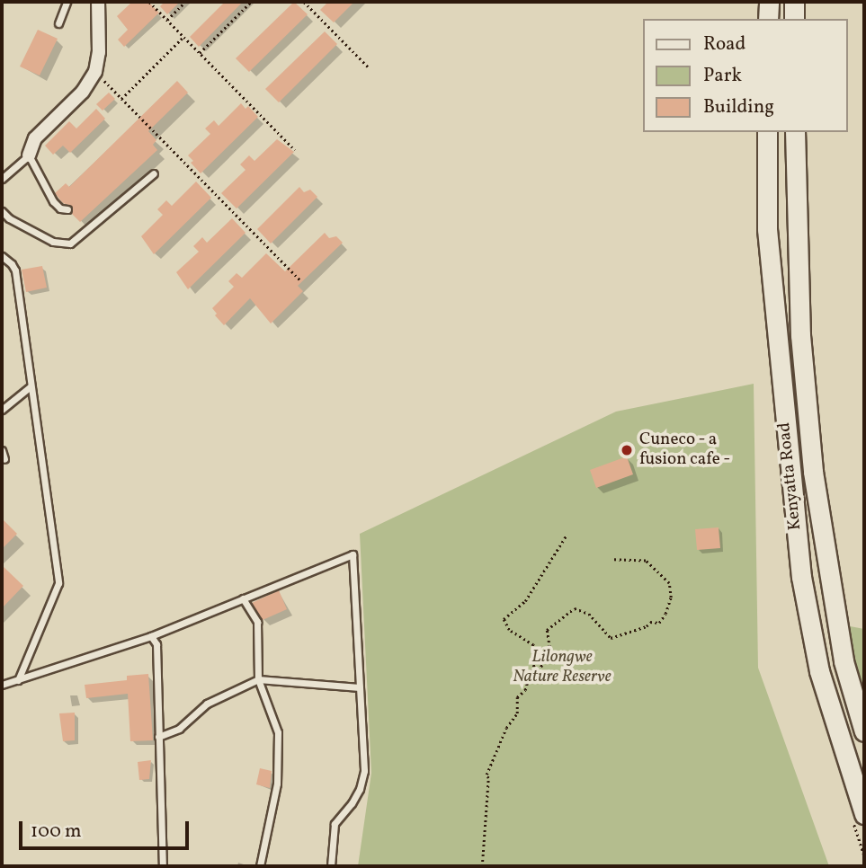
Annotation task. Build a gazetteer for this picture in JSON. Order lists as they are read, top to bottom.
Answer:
{
  "streets": {
    "main road": ["Kenyatta Road"]
  },
  "parks": ["Lilongwe Nature Reserve"],
  "places": ["Cuneco - a fusion cafe -"],
  "legend": ["Road", "Park", "Building"],
  "scale_bar": "100 m"
}
